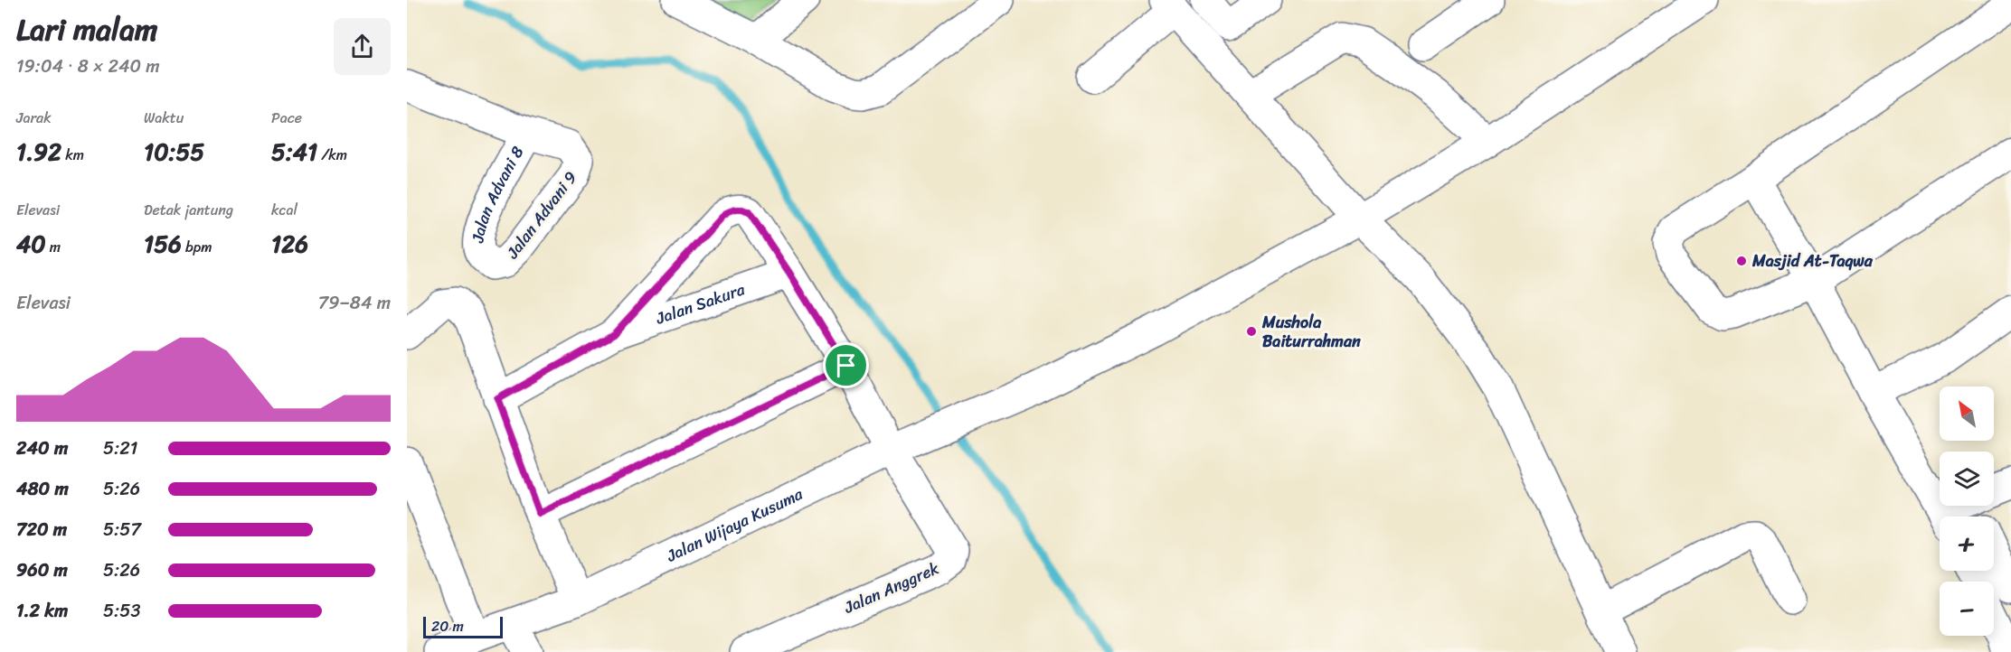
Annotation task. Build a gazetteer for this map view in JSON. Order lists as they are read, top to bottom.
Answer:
{
  "streets": {
    "street": [
      "Jalan Advani 8",
      "Jalan Advani 9",
      "Jalan Sakura",
      "Jalan Wijaya Kusuma",
      "Jalan Anggrek"
    ]
  },
  "crossings": [
    ["Jalan Advani 8", "Jalan Advani 9"],
    ["Jalan Wijaya Kusuma", "Jalan Anggrek"]
  ],
  "places": ["Masjid At-Taqwa", "Mushola Baiturrahman"],
  "scale_bar": "20 m",
  "north": "top left",
  "page": {
    "heading": ["Lari malam", "19:04 · 8 × 240 m"],
    "stats": [
      ["Jarak", "1.92 km"],
      ["Waktu", "10:55"],
      ["Pace", "5:41 /km"],
      ["Elevasi", "40 m"],
      ["Detak jantung", "156 bpm"],
      ["kcal", "126"]
    ],
    "chart": ["Elevasi", "79–84 m"],
    "map_buttons": ["+", "−"],
    "list": [
      {
        "name": "240 m",
        "note": "5:21"
      },
      {
        "name": "480 m",
        "note": "5:26"
      },
      {
        "name": "720 m",
        "note": "5:57"
      },
      {
        "name": "960 m",
        "note": "5:26"
      },
      {
        "name": "1.2 km",
        "note": "5:53"
      }
    ],
    "scale": "20 m"
  }
}
